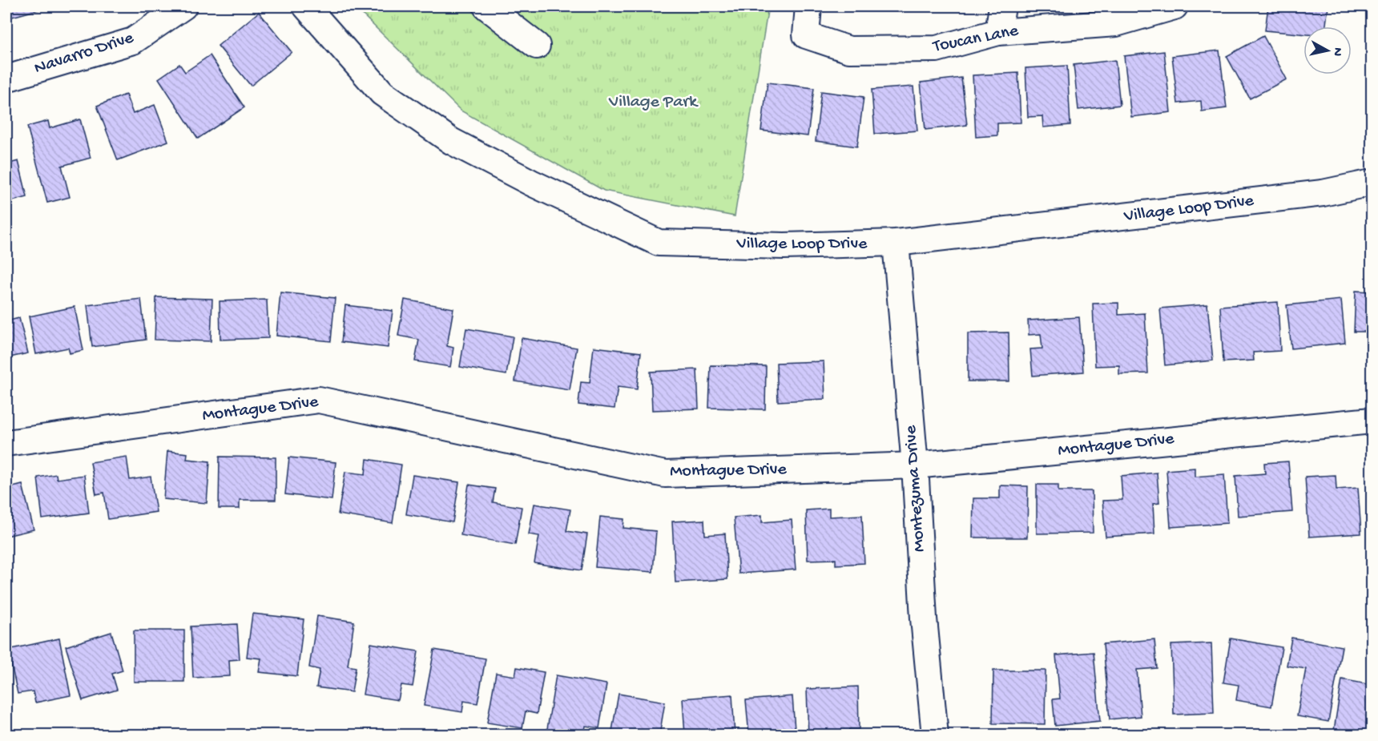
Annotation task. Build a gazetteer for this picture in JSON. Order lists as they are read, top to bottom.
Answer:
{
  "streets": {
    "street": [
      "Toucan Lane",
      "Navarro Drive",
      "Village Loop Drive",
      "Montague Drive",
      "Montezuma Drive"
    ]
  },
  "crossings": [
    ["Village Loop Drive", "Montezuma Drive"],
    ["Montague Drive", "Montezuma Drive"]
  ],
  "parks": ["Village Park"],
  "north": "right"
}
